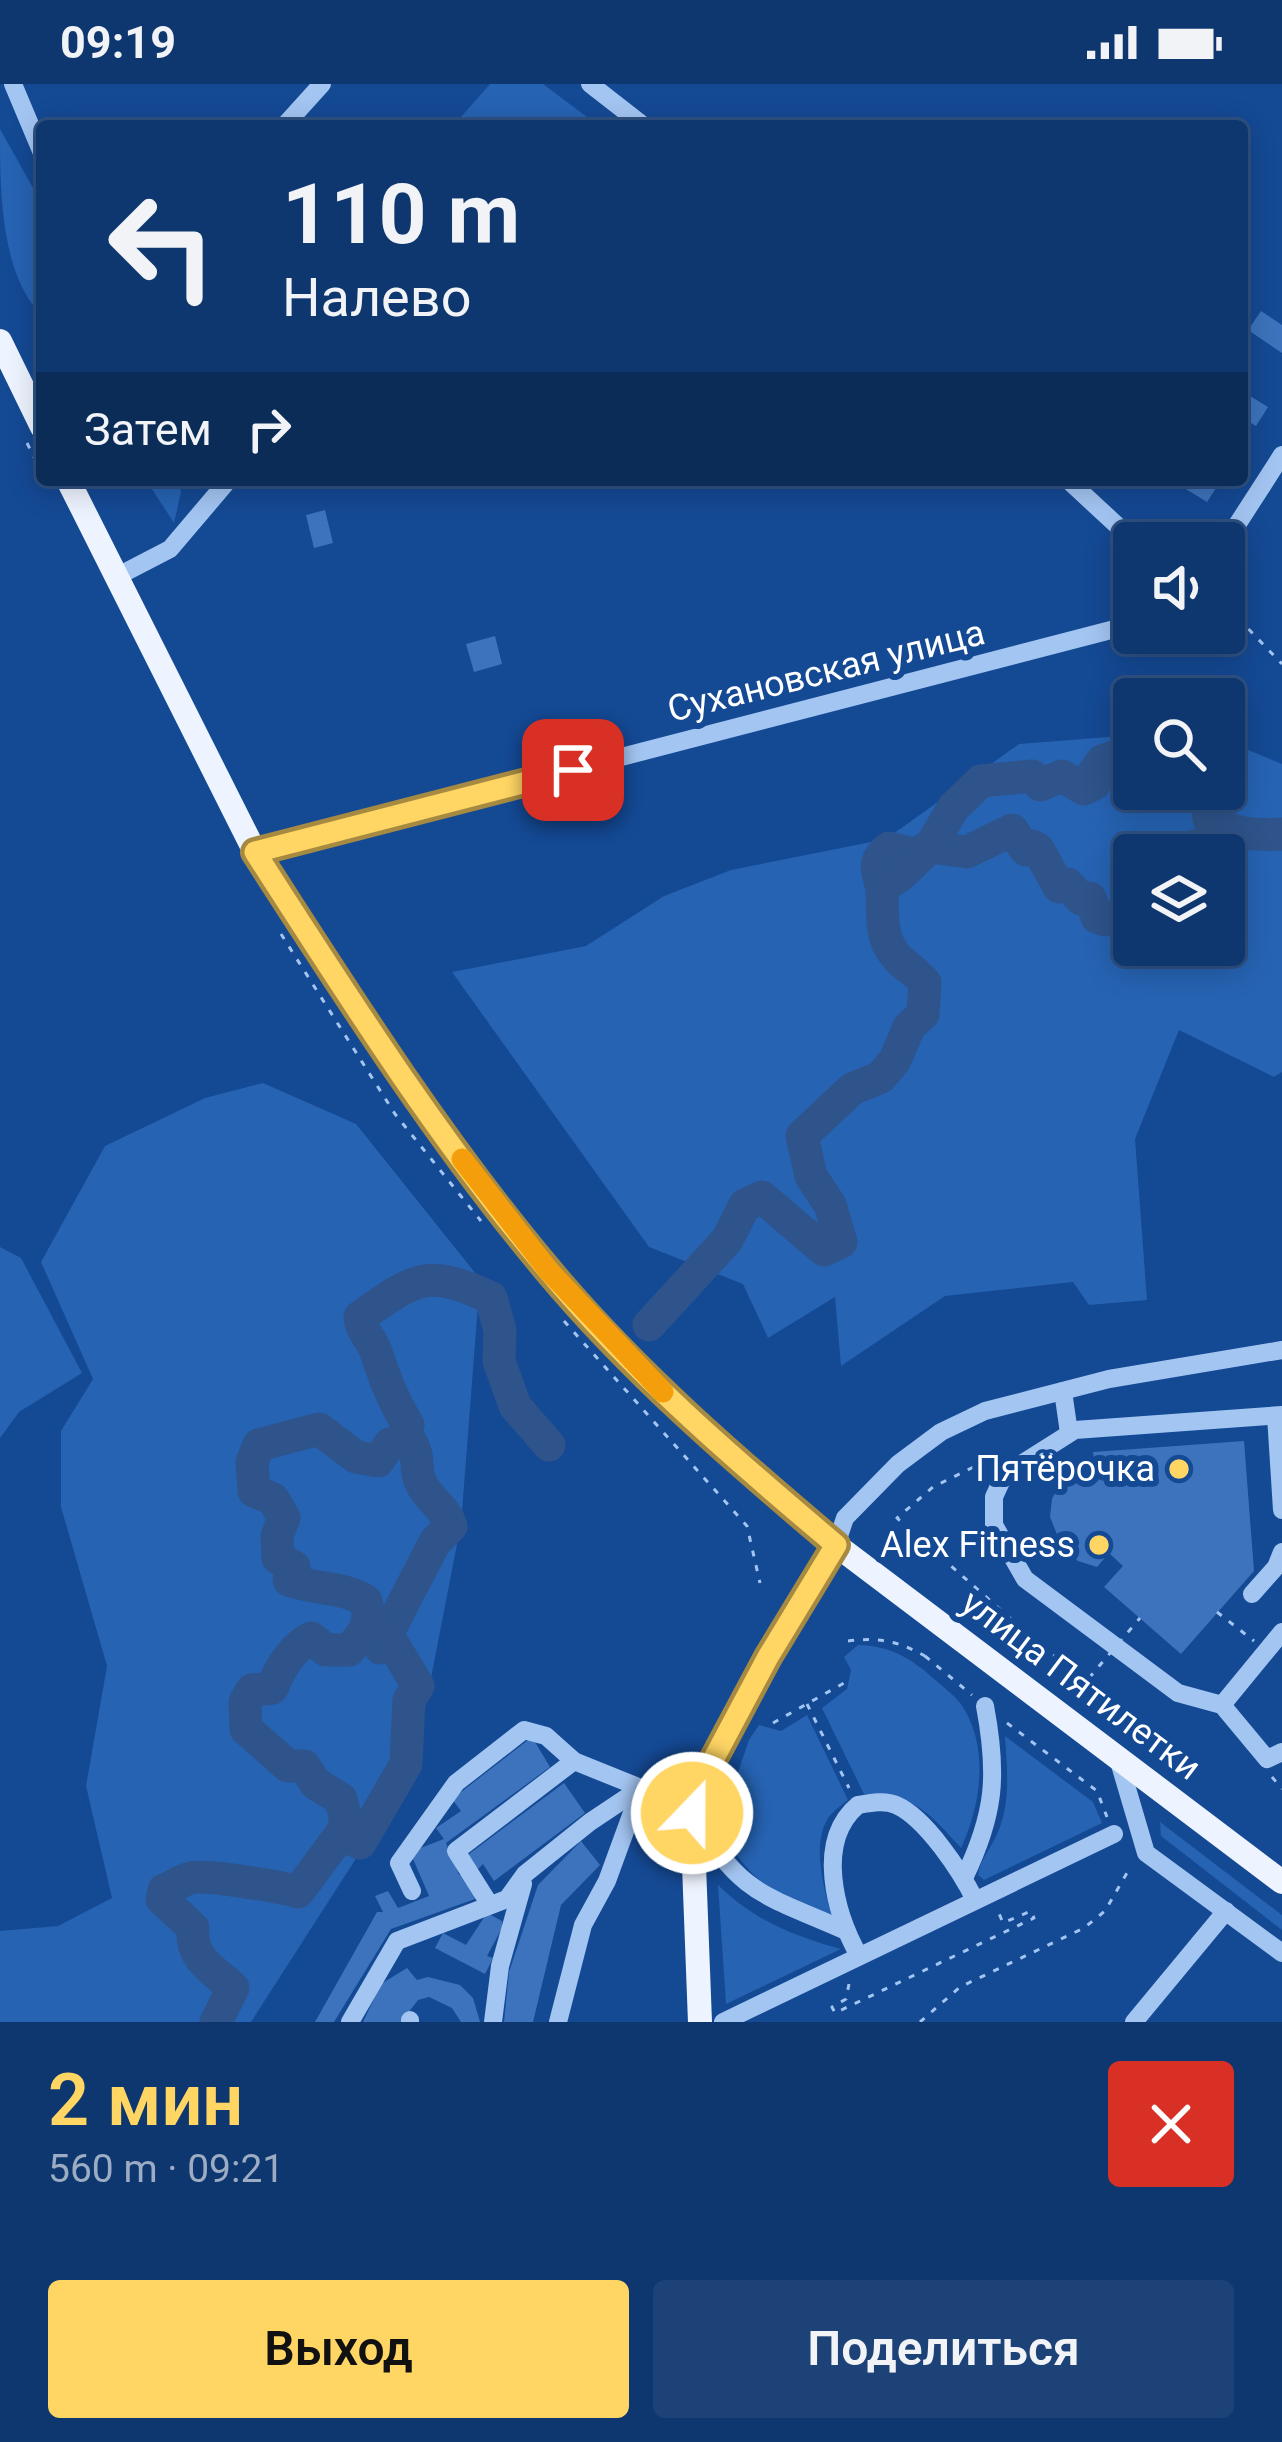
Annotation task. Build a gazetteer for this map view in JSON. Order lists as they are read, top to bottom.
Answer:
{
  "streets": {
    "main road": ["улица Пятилетки"],
    "street": ["Сухановская улица"]
  },
  "crossings": [
    ["Сухановская улица", "улица Пятилетки"]
  ],
  "places": ["Пятёрочка", "Alex Fitness"],
  "page": {
    "status": "09:19",
    "turn": ["110 m", "Налево"],
    "then": "Затем",
    "heading": ["2 мин", "560 m · 09:21"],
    "buttons": ["Выход", "Поделиться"]
  }
}
